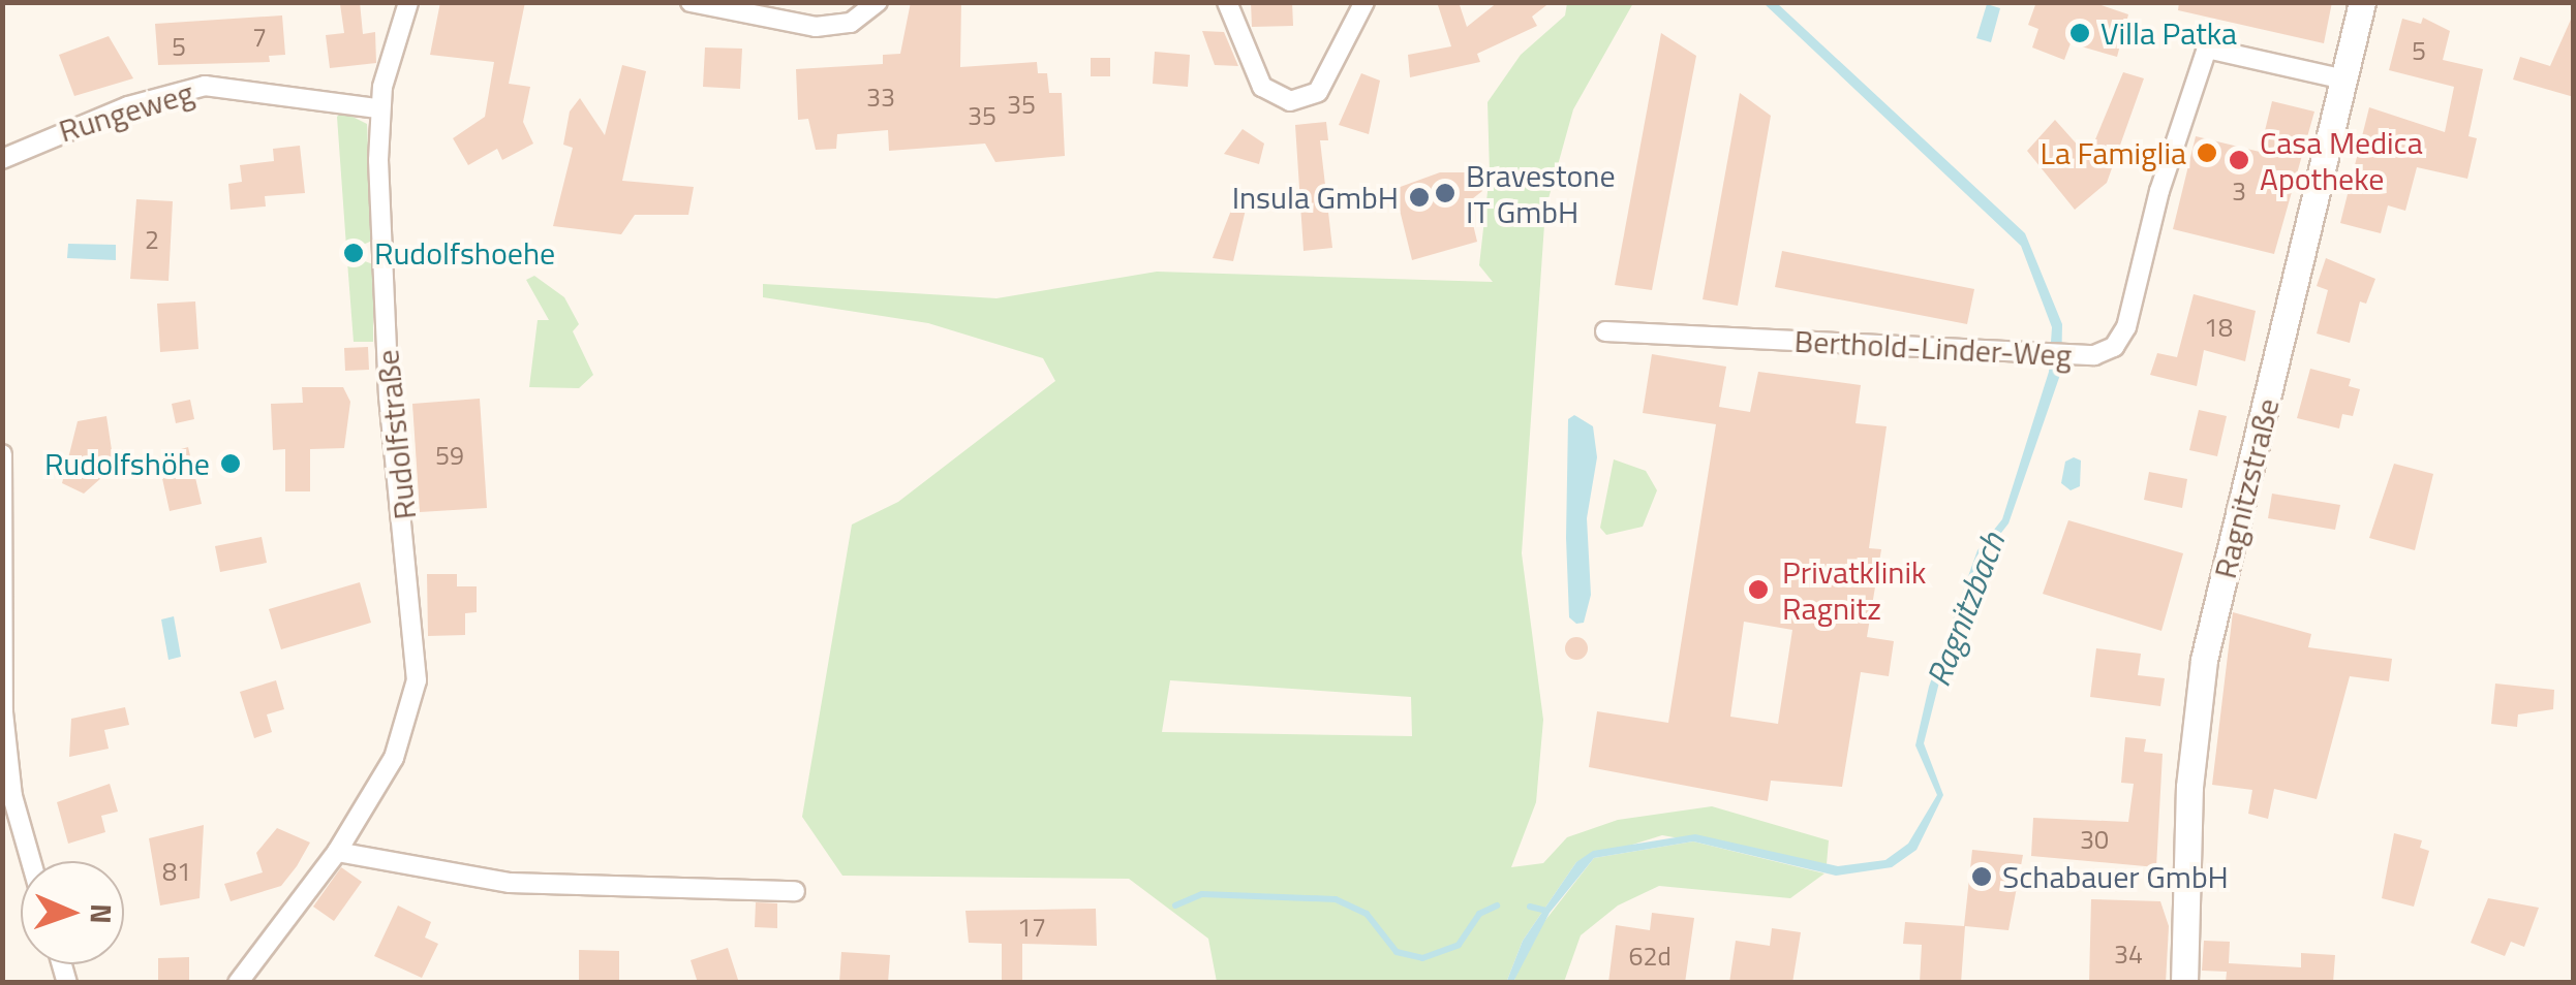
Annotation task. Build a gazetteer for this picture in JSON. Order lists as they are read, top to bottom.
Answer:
{
  "streets": {
    "main road": ["Ragnitzstraße"],
    "street": ["Rungeweg", "Berthold-Linder-Weg", "Rudolfstraße"]
  },
  "crossings": [
    ["Rungeweg", "Rudolfstraße"],
    ["Berthold-Linder-Weg", "Ragnitzstraße"]
  ],
  "water": ["Ragnitzbach"],
  "places": [
    "Villa Patka",
    "La Famiglia",
    "Casa Medica Apotheke",
    "Bravestone IT GmbH",
    "Insula GmbH",
    "Rudolfshoehe",
    "Rudolfshöhe",
    "Privatklinik Ragnitz",
    "Schabauer GmbH"
  ],
  "house_numbers": [
    "7",
    "5",
    "5",
    "33",
    "35",
    "35",
    "3",
    "2",
    "18",
    "59",
    "30",
    "81",
    "17",
    "34",
    "62d"
  ],
  "north": "right"
}
